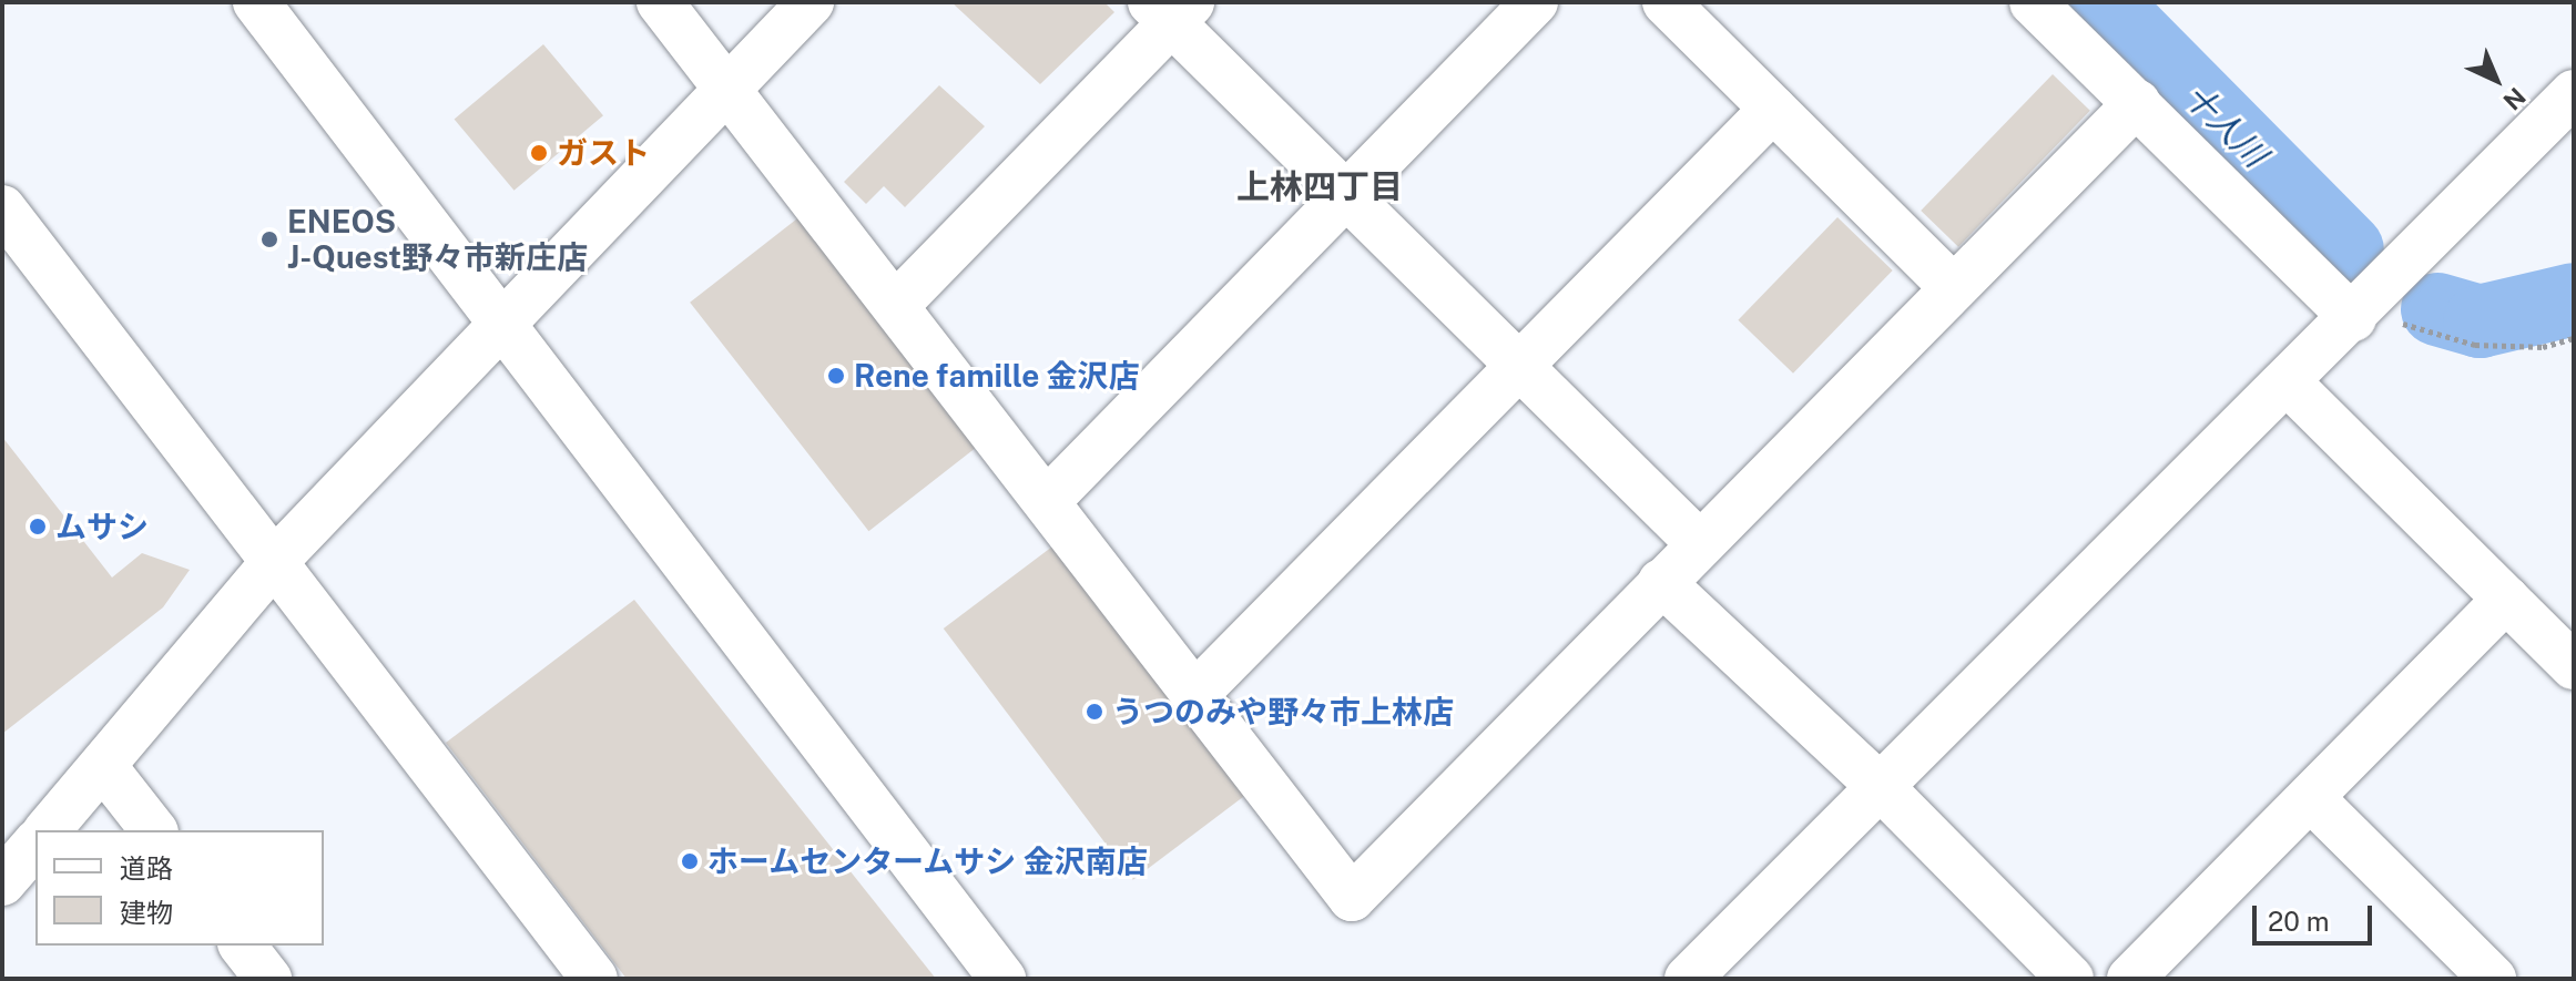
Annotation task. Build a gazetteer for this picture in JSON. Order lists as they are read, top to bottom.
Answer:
{
  "districts": ["上林四丁目"],
  "water": ["十人川"],
  "places": [
    "ガスト",
    "ENEOS J-Quest野々市新庄店",
    "Rene famille 金沢店",
    "ムサシ",
    "うつのみや野々市上林店",
    "ホームセンタームサシ 金沢南店"
  ],
  "legend": ["道路", "建物"],
  "scale_bar": "20 m",
  "north": "bottom right"
}
